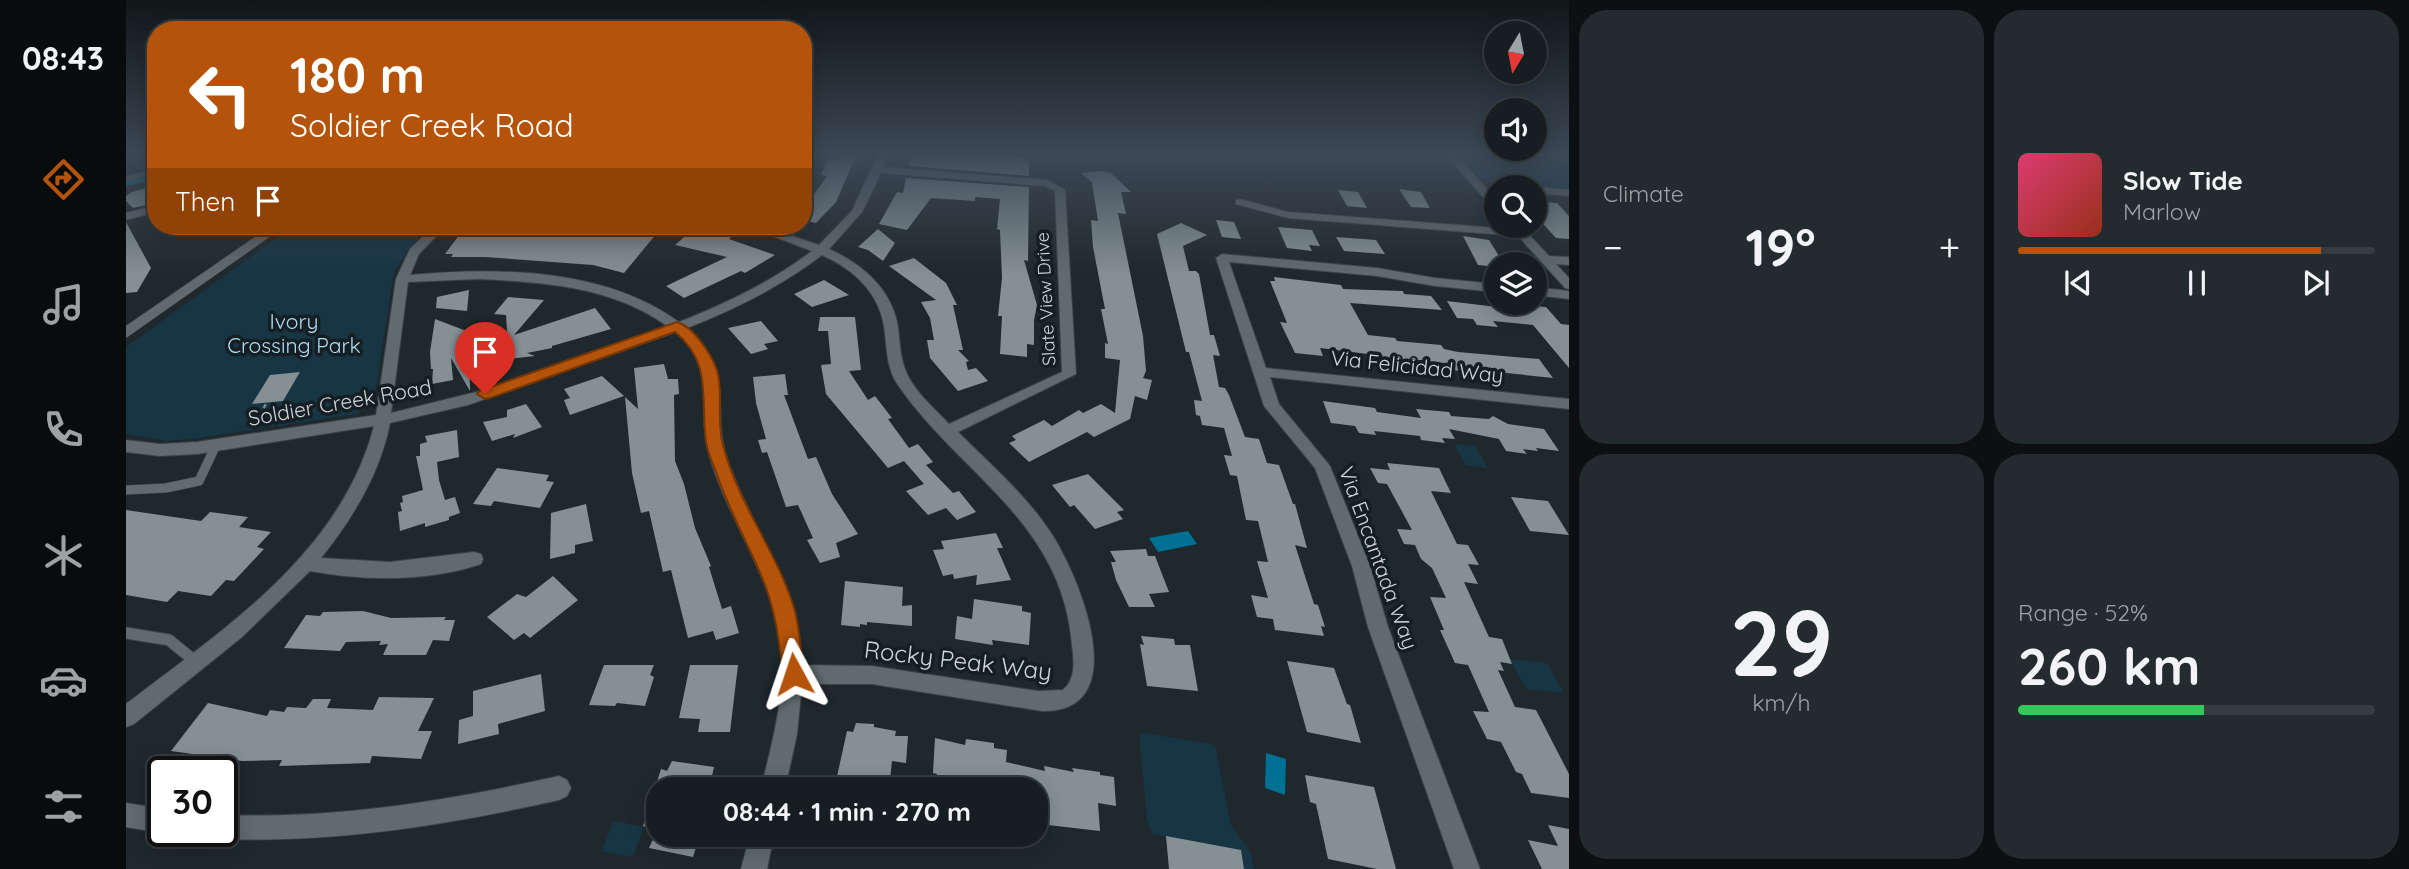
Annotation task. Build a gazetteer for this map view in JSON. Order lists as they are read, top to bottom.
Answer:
{
  "streets": {
    "street": [
      "Slate View Drive",
      "Via Felicidad Way",
      "Soldier Creek Road",
      "Via Encantada Way",
      "Rocky Peak Way"
    ]
  },
  "crossings": [
    ["Slate View Drive", "Rocky Peak Way"],
    ["Via Felicidad Way", "Via Encantada Way"]
  ],
  "parks": ["Ivory Crossing Park"],
  "north": "bottom",
  "page": {
    "tabs": "08:43",
    "tile": [
      "Climate",
      ["29", "km/h"],
      ["Range · 52%", "260 km"]
    ],
    "turn": ["180 m", "Soldier Creek Road"],
    "song": ["Slow Tide", "Marlow"],
    "then": "Then",
    "heat": ["−", "19°", "+"],
    "limit": "30",
    "trip": "08:44 · 1 min · 270 m"
  }
}
